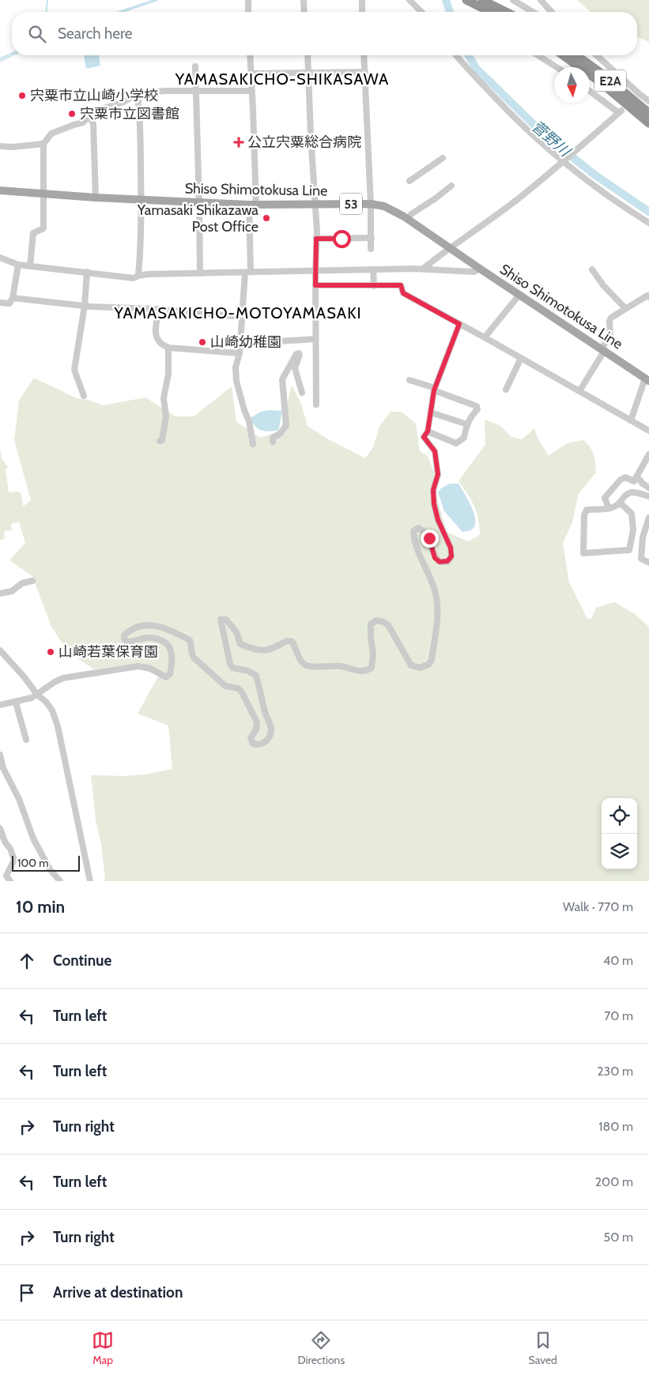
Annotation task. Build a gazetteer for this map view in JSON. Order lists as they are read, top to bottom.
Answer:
{
  "streets": {
    "highway": ["E2A"],
    "main road": ["Shiso Shimotokusa Line", "53"]
  },
  "districts": ["YAMASAKICHO-SHIKASAWA", "YAMASAKICHO-MOTOYAMASAKI"],
  "water": ["菅野川"],
  "places": {
    "other": [
      "宍粟市立山崎小学校",
      "宍粟市立図書館",
      "Yamasaki Shikazawa Post Office",
      "山崎幼稚園",
      "山崎若葉保育園"
    ],
    "health": ["公立宍粟総合病院"]
  },
  "scale_bar": "100 m",
  "north": "bottom",
  "page": {
    "search": "Search here",
    "scale": "100 m",
    "heading": ["10 min", "Walk · 770 m"],
    "list": [
      ["Continue", "40 m"],
      ["Turn left", "70 m"],
      ["Turn left", "230 m"],
      ["Turn right", "180 m"],
      ["Turn left", "200 m"],
      ["Turn right", "50 m"],
      "Arrive at destination"
    ],
    "nav": ["Map", "Directions", "Saved"]
  }
}
